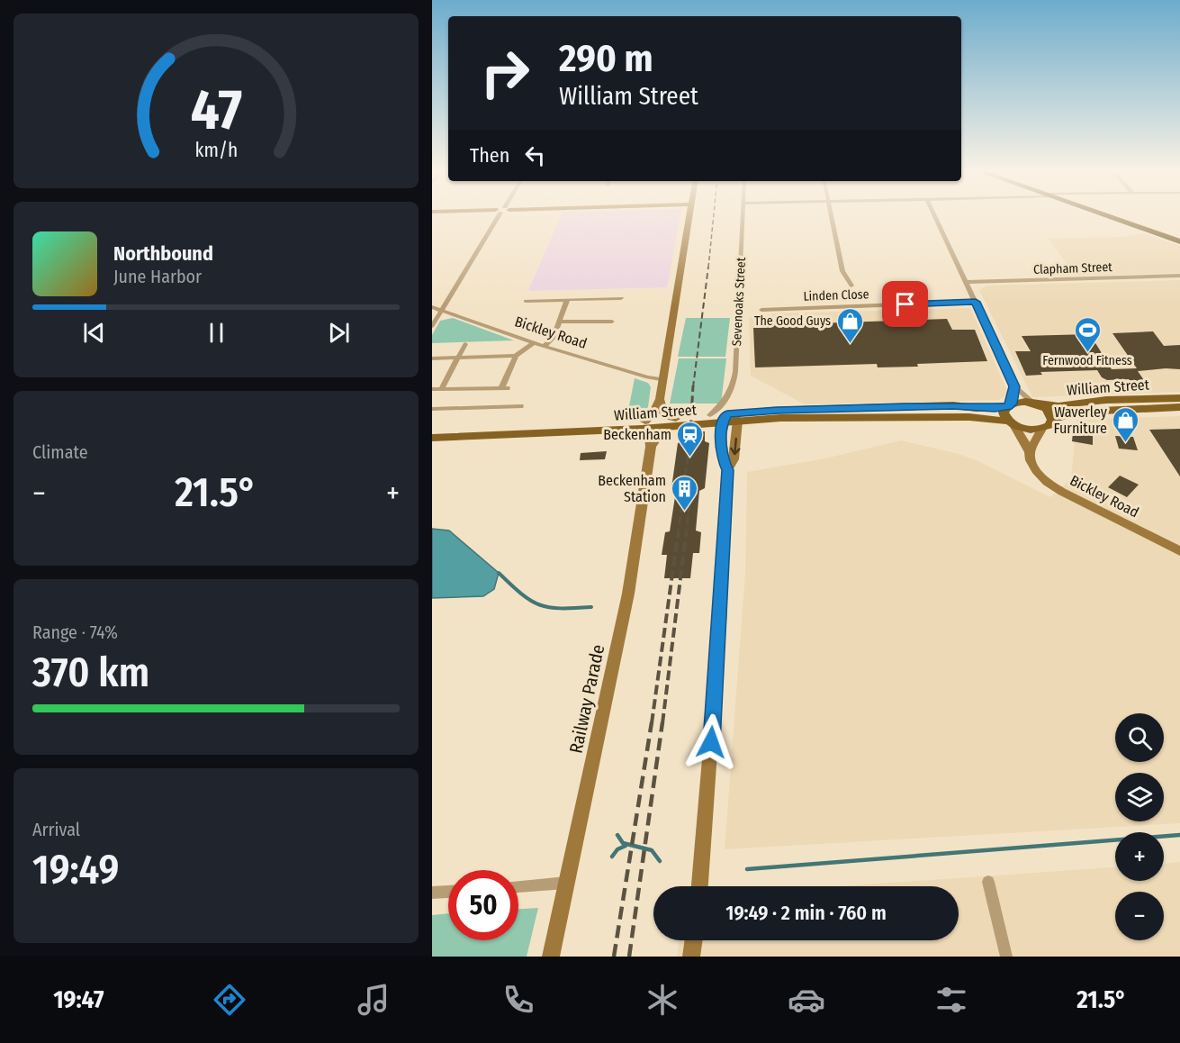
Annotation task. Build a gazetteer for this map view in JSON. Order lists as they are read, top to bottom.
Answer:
{
  "streets": {
    "main road": ["William Street"],
    "street": [
      "Clapham Street",
      "Linden Close",
      "Sevenoaks Street",
      "Bickley Road",
      "Railway Parade"
    ]
  },
  "crossings": [
    ["Sevenoaks Street", "William Street"],
    ["Bickley Road", "William Street"],
    ["William Street", "Railway Parade"]
  ],
  "places": {
    "shop": ["The Good Guys", "Waverley Furniture"],
    "sports": ["Fernwood Fitness"],
    "station": ["Beckenham"],
    "building": ["Beckenham Station"]
  },
  "page": {
    "turn": ["290 m", "William Street"],
    "then": "Then",
    "song": ["Northbound", "June Harbor"],
    "tile": [
      "Climate",
      ["Range · 74%", "370 km"],
      ["Arrival", "19:49"]
    ],
    "heat": ["−", "21.5°", "+"],
    "map_buttons": ["+", "−"],
    "limit": "50",
    "trip": "19:49 · 2 min · 760 m",
    "tabs": ["19:47", "21.5°"],
    "gauge": ["47", "km/h"]
  }
}
